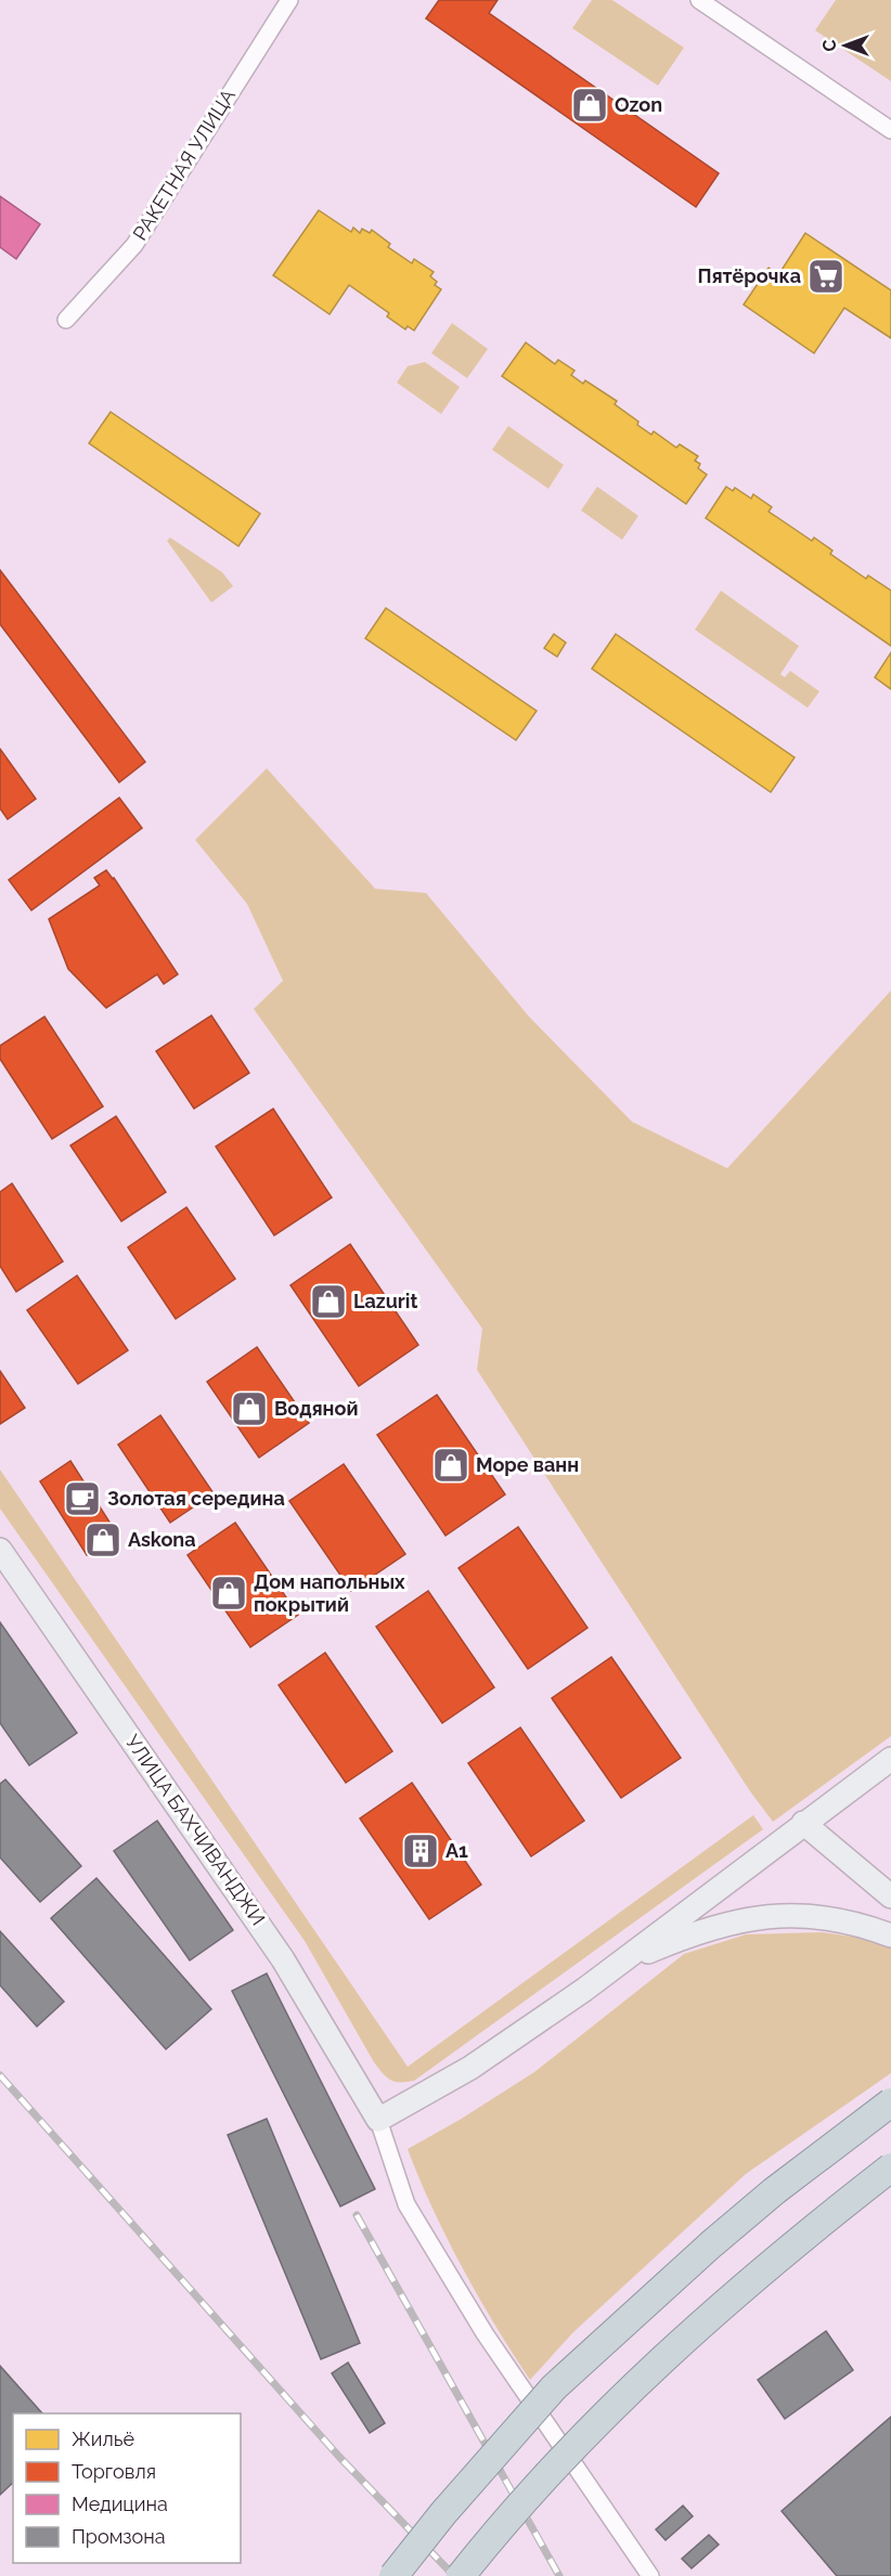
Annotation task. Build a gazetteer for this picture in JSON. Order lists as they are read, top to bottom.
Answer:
{
  "streets": {
    "main road": ["УЛИЦА БАХЧИВАНДЖИ"],
    "street": ["РАКЕТНАЯ УЛИЦА"]
  },
  "places": {
    "shop": [
      "Ozon",
      "Lazurit",
      "Водяной",
      "Море ванн",
      "Askona",
      "Дом напольных покрытий"
    ],
    "supermarket": ["Пятёрочка"],
    "cafe": ["Золотая середина"],
    "building": ["A1"]
  },
  "legend": [
    "Жильё",
    "Торговля",
    "Медицина",
    "Промзона"
  ],
  "north": "left"
}
